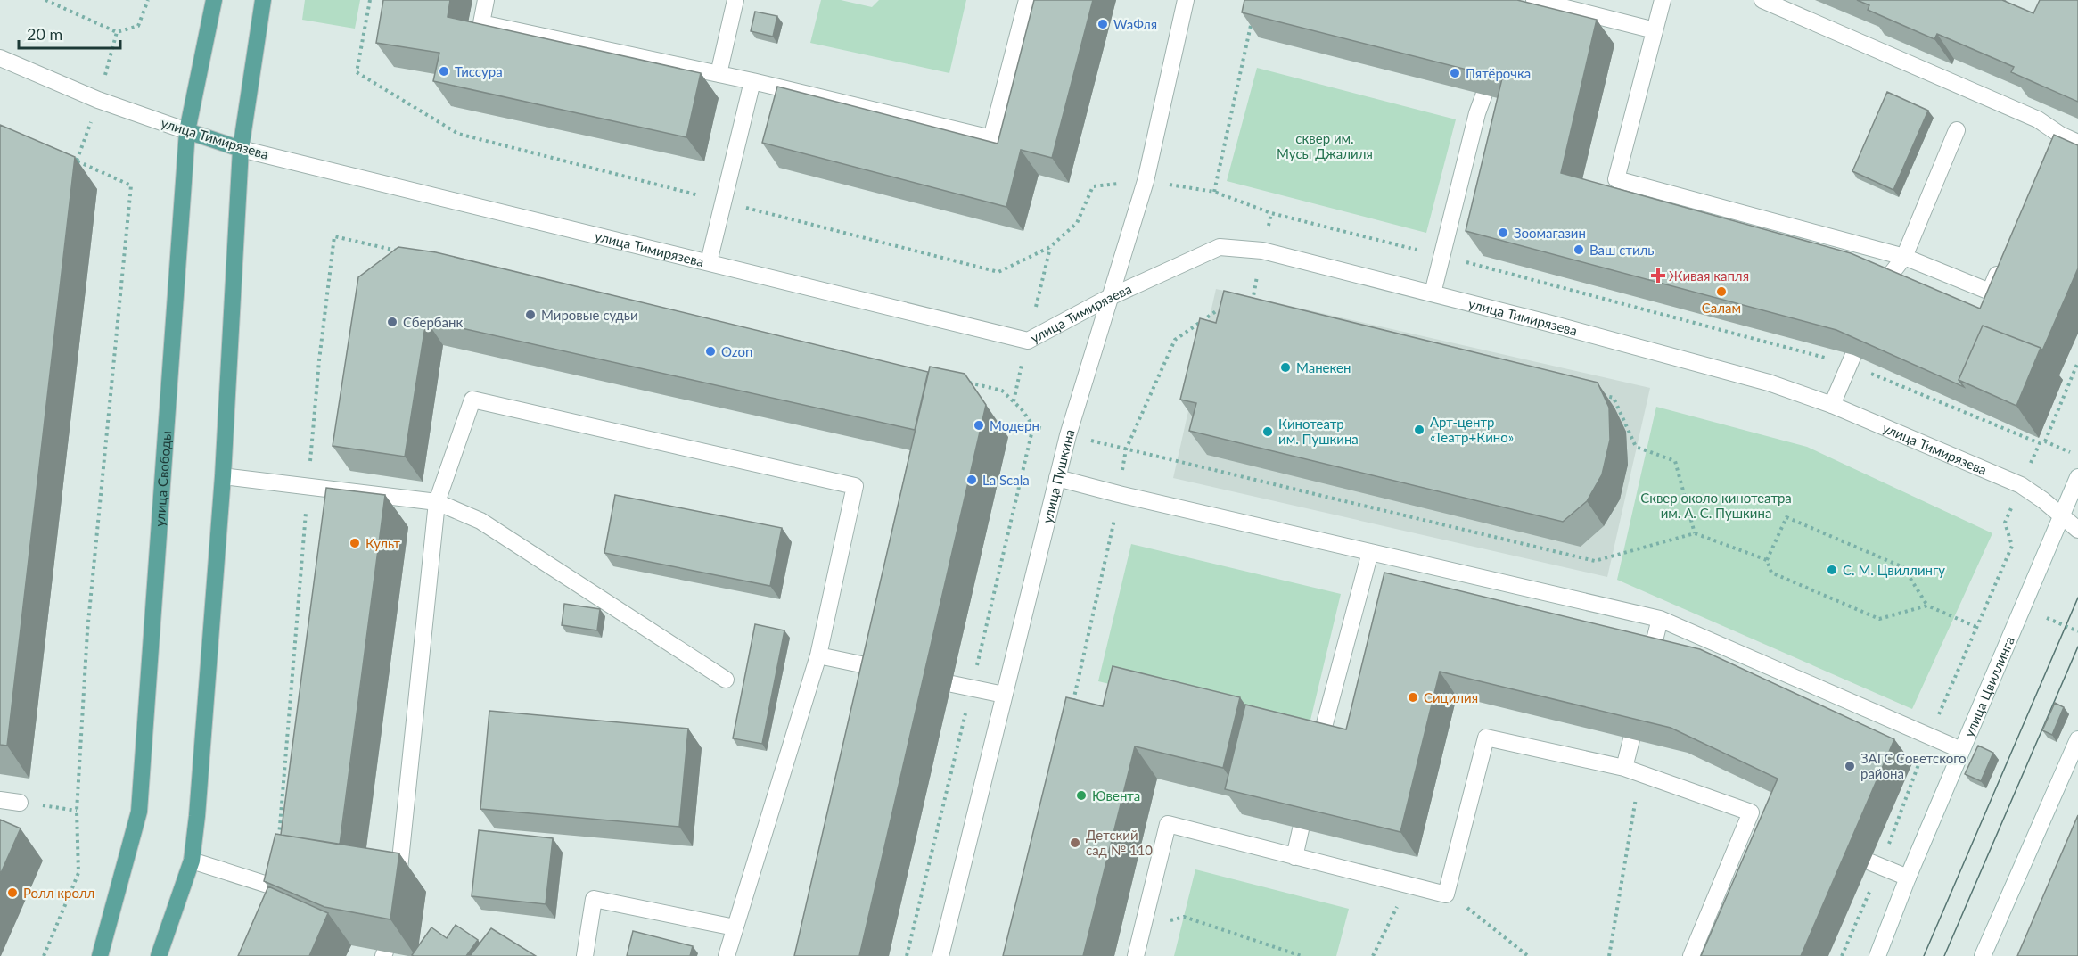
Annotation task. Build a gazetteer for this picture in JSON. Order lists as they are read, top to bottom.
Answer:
{
  "streets": {
    "main road": ["улица Тимирязева", "улица Свободы"],
    "street": ["улица Пушкина", "улица Цвиллинга"]
  },
  "crossings": [
    ["улица Тимирязева", "улица Пушкина"],
    ["улица Тимирязева", "улица Свободы"],
    ["улица Тимирязева", "улица Цвиллинга"]
  ],
  "parks": ["сквер им. Мусы Джалиля", "Сквер около кинотеатра им. А. С. Пушкина"],
  "places": {
    "other": [
      "WaФля",
      "Тиссура",
      "Пятёрочка",
      "Зоомагазин",
      "Ваш стиль",
      "Салам",
      "Мировые судьи",
      "Сбербанк",
      "Ozon",
      "Манекен",
      "Модерн",
      "Арт-центр «Театр+Кино»",
      "Кинотеатр им. Пушкина",
      "La Scala",
      "Культ",
      "С. М. Цвиллингу",
      "Сицилия",
      "ЗАГС Советского района",
      "Ювента",
      "Детский сад № 110",
      "Ролл кролл"
    ],
    "health": ["Живая капля"]
  },
  "scale_bar": "20 m"
}
